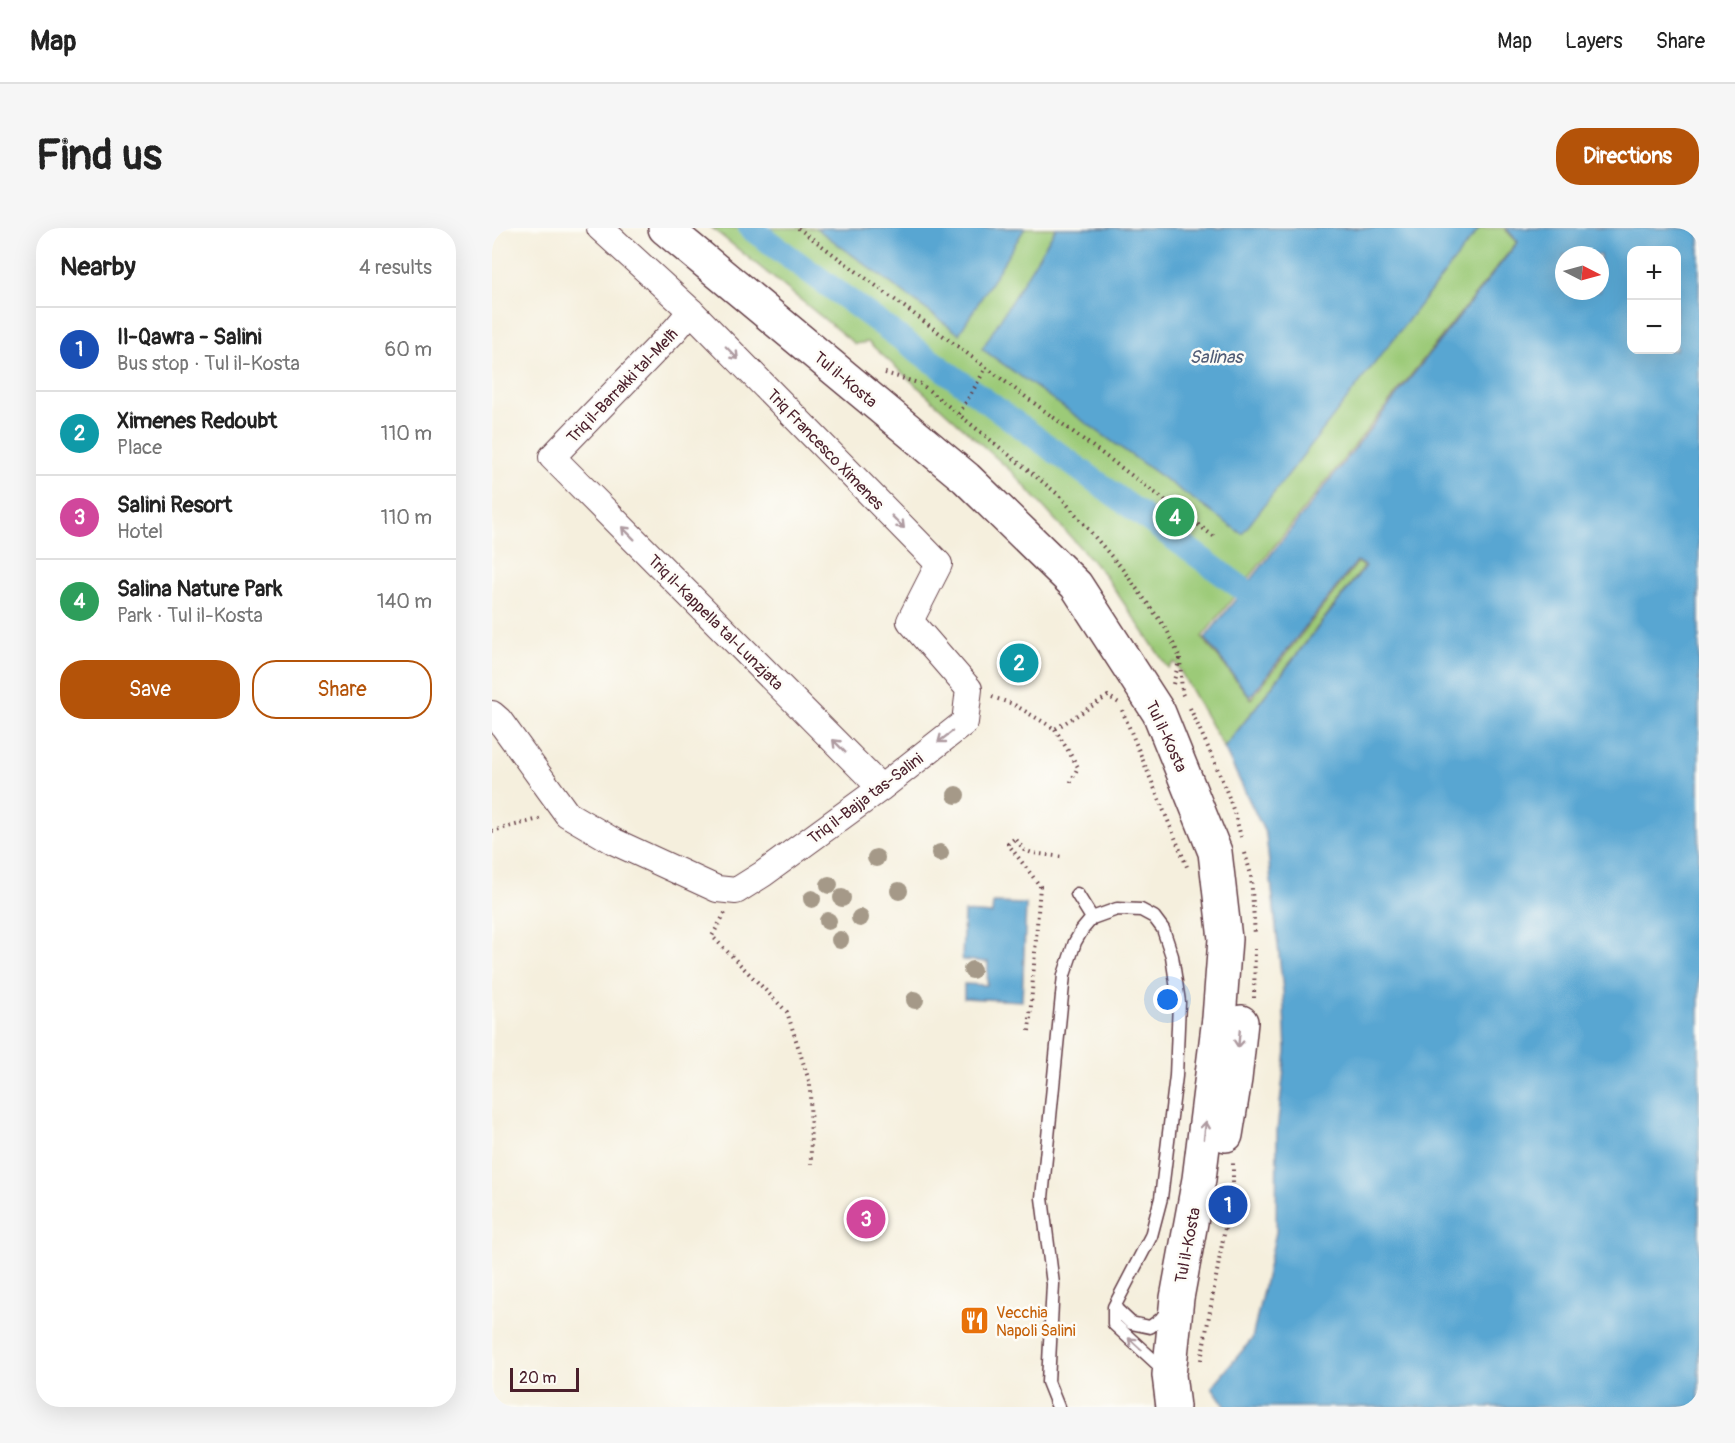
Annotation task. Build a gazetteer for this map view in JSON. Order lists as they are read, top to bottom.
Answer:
{
  "streets": {
    "highway": ["Tul il-Kosta"],
    "street": [
      "Triq il-Barrakki tal-Melħ",
      "Triq Francesco Ximenes",
      "Triq il-Kappella tal-Lunzjata",
      "Triq il-Bajja tas-Salini"
    ]
  },
  "crossings": [
    ["Triq il-Barrakki tal-Melħ", "Triq Francesco Ximenes"],
    ["Triq il-Barrakki tal-Melħ", "Triq il-Kappella tal-Lunzjata"],
    ["Triq Francesco Ximenes", "Triq il-Bajja tas-Salini"],
    ["Triq il-Kappella tal-Lunzjata", "Triq il-Bajja tas-Salini"]
  ],
  "one_way": ["Triq Francesco Ximenes", "Triq il-Bajja tas-Salini"],
  "water": ["Salinas"],
  "places": {
    "restaurant": ["Vecchia Napoli Salini"]
  },
  "scale_bar": "20 m",
  "north": "right",
  "page": {
    "header": "Map",
    "nav": ["Map", "Layers", "Share"],
    "buttons": [
      "Directions",
      ["Save", "Share"]
    ],
    "title": "Find us",
    "heading": ["Nearby", "4 results"],
    "map_buttons": ["+", "−"],
    "list": [
      {
        "mark": "1",
        "name": "Il-Qawra - Salini",
        "note": "Bus stop · Tul il-Kosta",
        "value": "60 m"
      },
      {
        "mark": "2",
        "name": "Ximenes Redoubt",
        "note": "Place",
        "value": "110 m"
      },
      {
        "mark": "3",
        "name": "Salini Resort",
        "note": "Hotel",
        "value": "110 m"
      },
      {
        "mark": "4",
        "name": "Salina Nature Park",
        "note": "Park · Tul il-Kosta",
        "value": "140 m"
      }
    ],
    "pins": [
      "4",
      "2",
      "1",
      "3"
    ],
    "scale": "20 m"
  }
}
